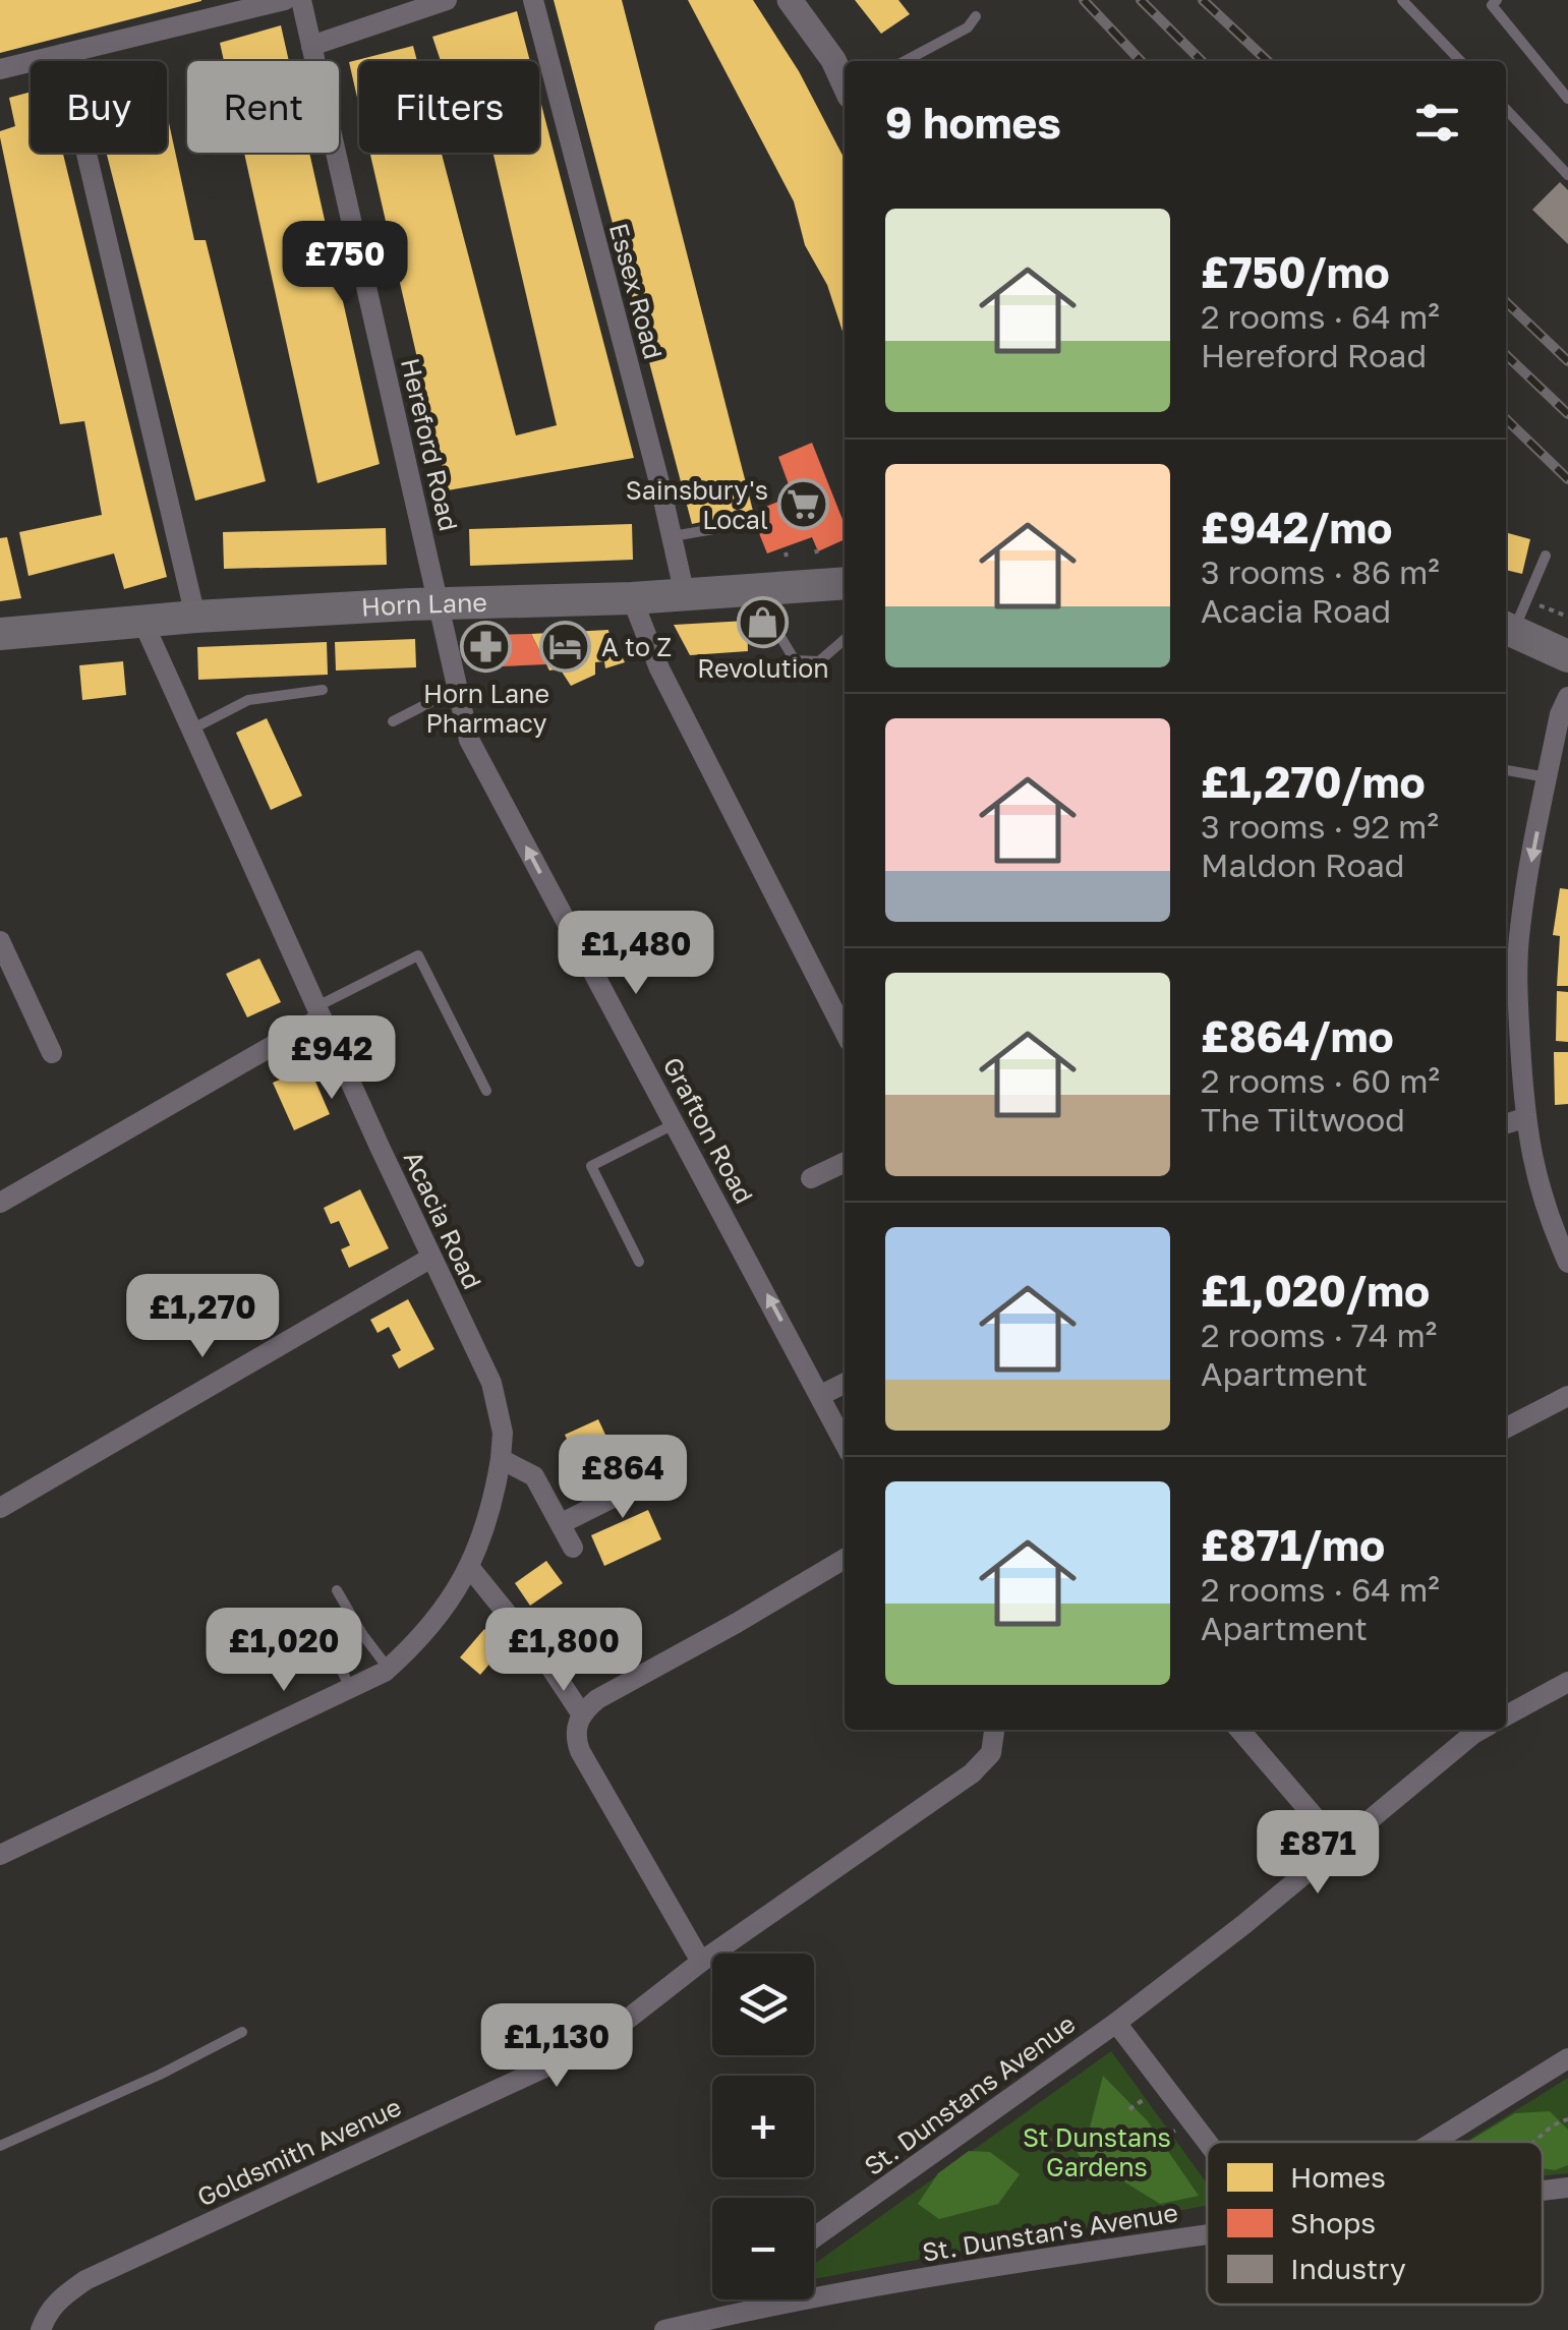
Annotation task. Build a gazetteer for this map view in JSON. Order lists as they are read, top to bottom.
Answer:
{
  "streets": {
    "main road": ["Horn Lane"],
    "street": [
      "Essex Road",
      "Hereford Road",
      "Grafton Road",
      "Acacia Road",
      "St. Dunstans Avenue",
      "Goldsmith Avenue",
      "St. Dunstan's Avenue"
    ]
  },
  "crossings": [
    ["Essex Road", "Horn Lane"],
    ["Hereford Road", "Horn Lane"],
    ["Hereford Road", "Grafton Road"],
    ["Horn Lane", "Grafton Road"],
    ["Horn Lane", "Acacia Road"]
  ],
  "one_way": ["Grafton Road"],
  "parks": ["St Dunstans Gardens"],
  "places": {
    "supermarket": ["Sainsbury's Local"],
    "shop": ["Revolution"],
    "pharmacy": ["Horn Lane Pharmacy"],
    "hotel": ["A to Z"]
  },
  "legend": ["Homes", "Shops", "Industry"],
  "page": {
    "chip": ["Buy", "Rent", "Filters"],
    "heading": "9 homes",
    "list": [
      {
        "name": "£750/mo",
        "note": "2 rooms · 64 m² · Hereford Road"
      },
      {
        "name": "£942/mo",
        "note": "3 rooms · 86 m² · Acacia Road"
      },
      {
        "name": "£1,270/mo",
        "note": "3 rooms · 92 m² · Maldon Road"
      },
      {
        "name": "£864/mo",
        "note": "2 rooms · 60 m² · The Tiltwood"
      },
      {
        "name": "£1,020/mo",
        "note": "2 rooms · 74 m² · Apartment"
      },
      {
        "name": "£871/mo",
        "note": "2 rooms · 64 m² · Apartment"
      }
    ],
    "price": [
      "£750",
      "£1,480",
      "£942",
      "£1,270",
      "£864",
      "£1,020",
      "£1,800",
      "£871",
      "£1,130"
    ],
    "map_buttons": ["+", "−"]
  }
}
